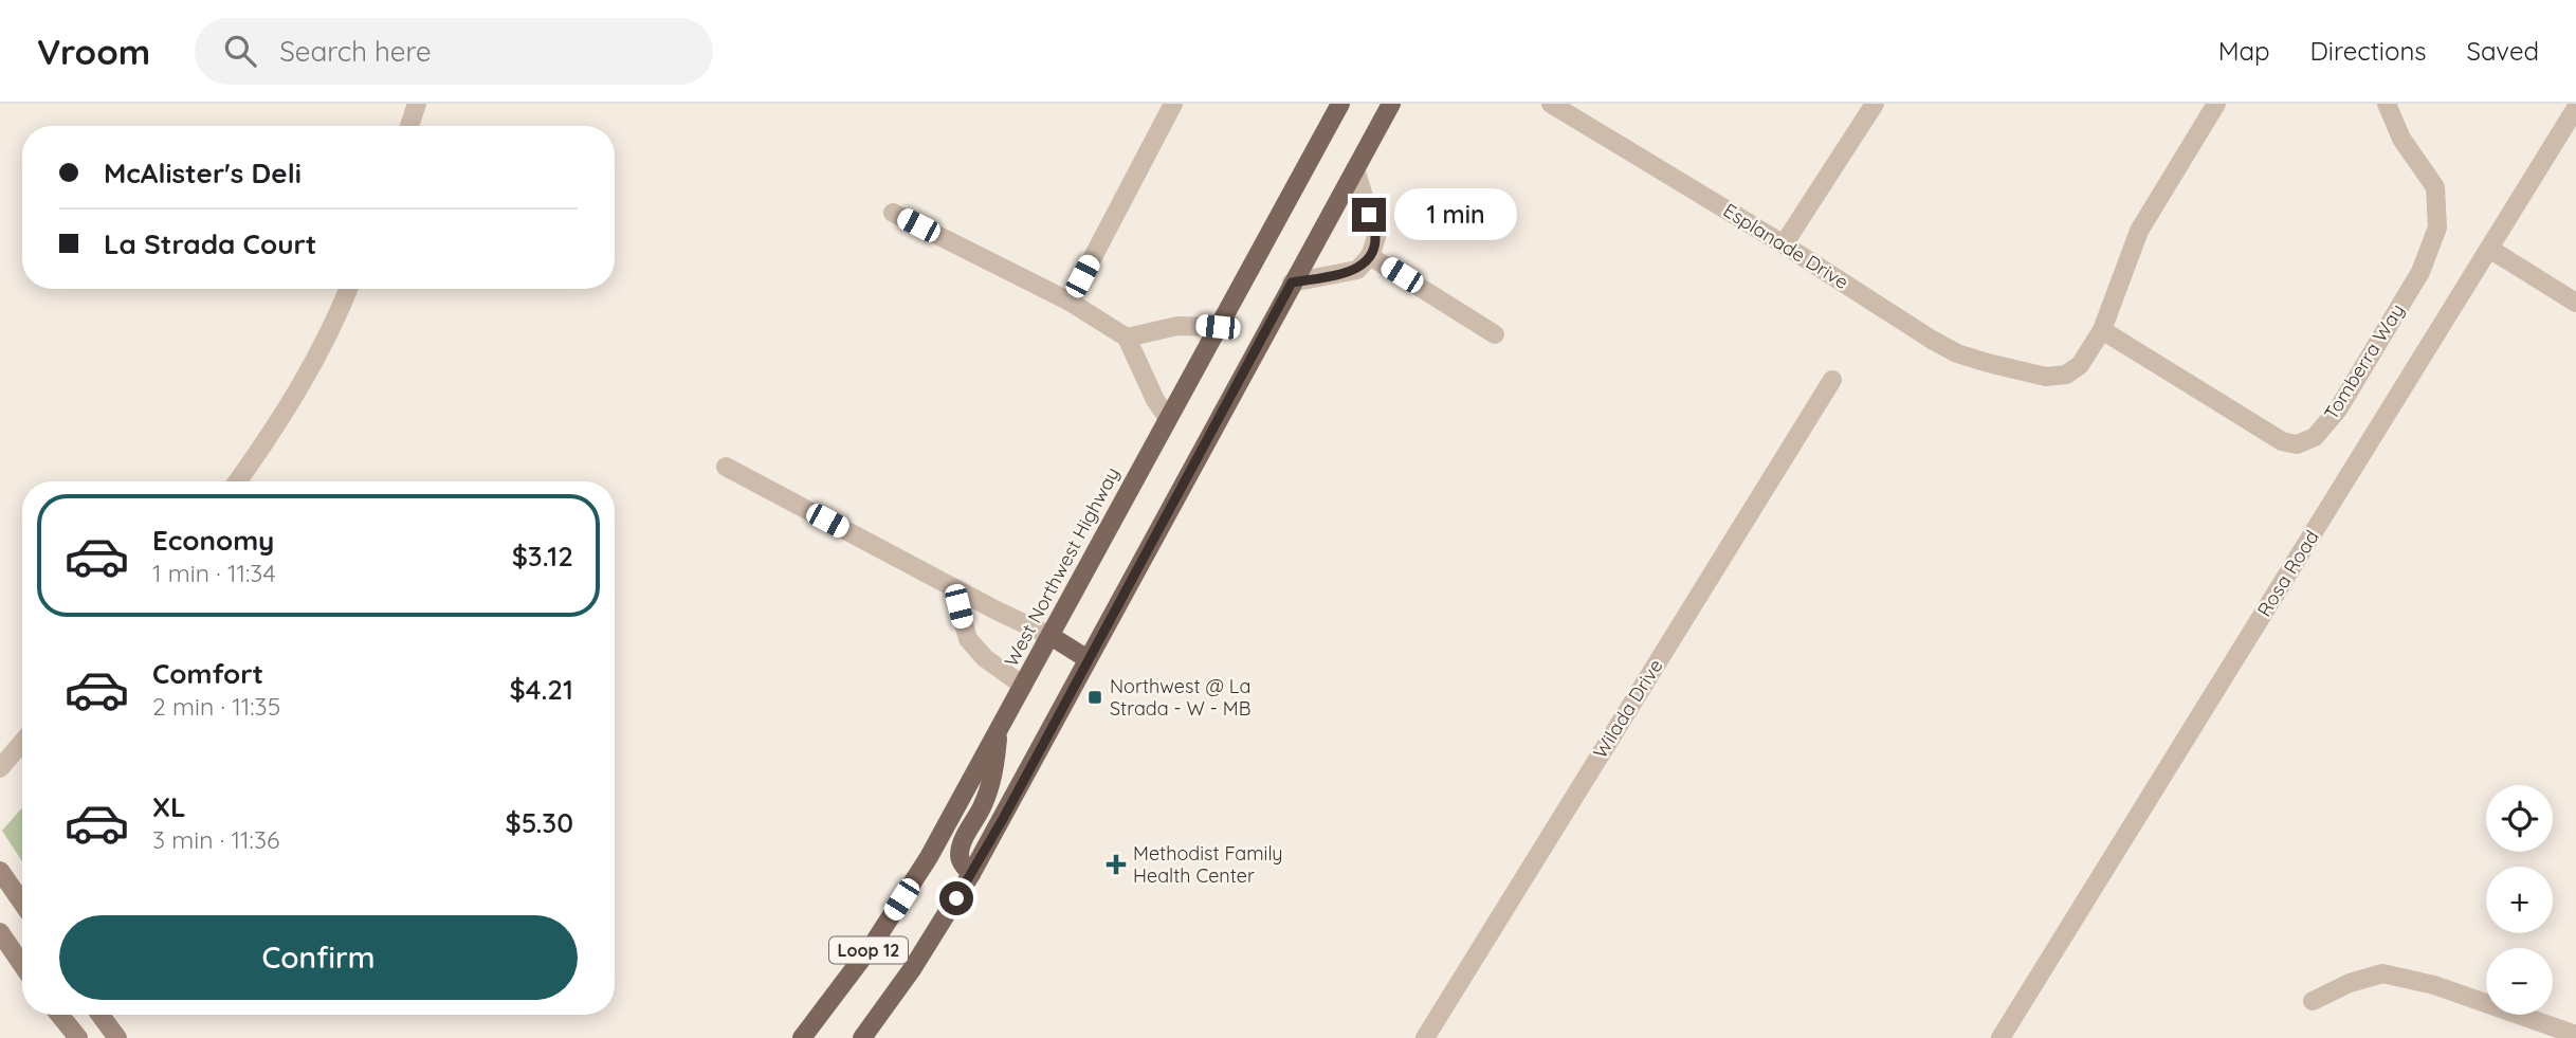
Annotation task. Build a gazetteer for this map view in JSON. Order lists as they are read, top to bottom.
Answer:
{
  "streets": {
    "main road": ["West Northwest Highway", "Loop 12"],
    "street": [
      "Esplanade Drive",
      "Tomberra Way",
      "Rosa Road",
      "Wilada Drive"
    ]
  },
  "crossings": [
    ["Esplanade Drive", "Tomberra Way"]
  ],
  "places": {
    "transit": ["Northwest @ La Strada - W - MB"],
    "health": ["Methodist Family Health Center"]
  },
  "page": {
    "header": "Vroom",
    "search": "Search here",
    "nav": ["Map", "Directions", "Saved"],
    "banner": ["McAlister's Deli", "La Strada Court"],
    "bubble": "1 min",
    "list": [
      {
        "name": "Economy",
        "note": "1 min · 11:34",
        "value": "$3.12"
      },
      {
        "name": "Comfort",
        "note": "2 min · 11:35",
        "value": "$4.21"
      },
      {
        "name": "XL",
        "note": "3 min · 11:36",
        "value": "$5.30"
      }
    ],
    "map_buttons": ["+", "−"],
    "buttons": "Confirm"
  }
}
